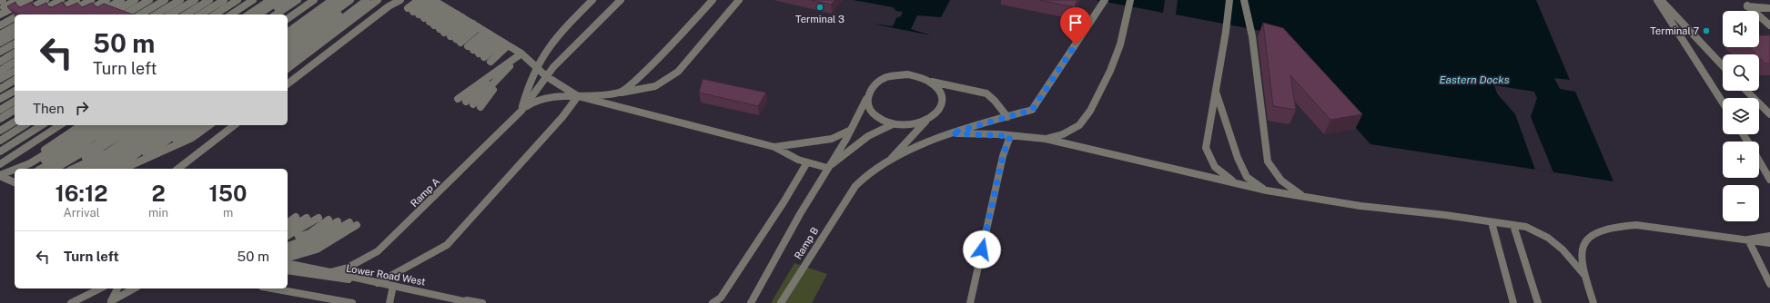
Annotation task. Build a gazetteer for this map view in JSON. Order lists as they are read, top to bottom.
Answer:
{
  "streets": {
    "lane": ["Ramp A", "Ramp B", "Lower Road West"]
  },
  "water": ["Eastern Docks"],
  "places": ["Terminal 3", "Terminal 7"],
  "page": {
    "map_buttons": ["+", "−"],
    "turn": ["50 m", "Turn left"],
    "then": "Then",
    "eta": [
      "16:12",
      "Arrival",
      "2",
      "min",
      "150",
      "m"
    ],
    "list": [
      {
        "name": "Turn left",
        "value": "50 m"
      }
    ]
  }
}
